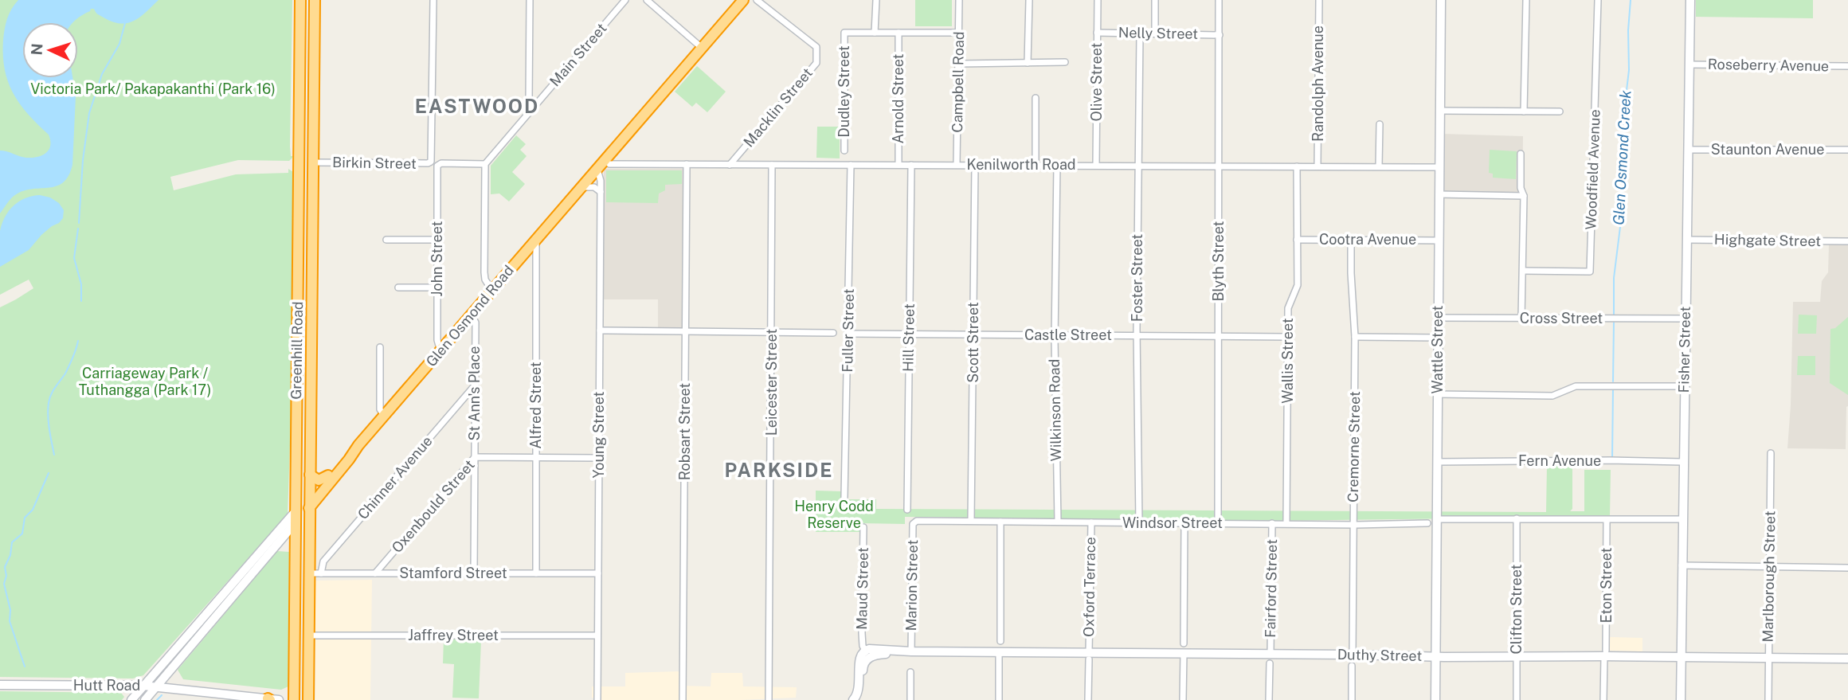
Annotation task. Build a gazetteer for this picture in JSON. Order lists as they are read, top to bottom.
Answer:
{
  "streets": {
    "highway": ["Glen Osmond Road", "Greenhill Road"],
    "street": [
      "Nelly Street",
      "Main Street",
      "Roseberry Avenue",
      "Campbell Road",
      "Olive Street",
      "Randolph Avenue",
      "Dudley Street",
      "Arnold Street",
      "Macklin Street",
      "Staunton Avenue",
      "Birkin Street",
      "Kenilworth Road",
      "Woodfield Avenue",
      "Cootra Avenue",
      "Highgate Street",
      "John Street",
      "Blyth Street",
      "Foster Street",
      "Cross Street",
      "Fuller Street",
      "Castle Street",
      "Hill Street",
      "Scott Street",
      "Wattle Street",
      "Fisher Street",
      "Wallis Street",
      "Leicester Street",
      "St Ann's Place",
      "Alfred Street",
      "Wilkinson Road",
      "Robsart Street",
      "Young Street",
      "Cremorne Street",
      "Fern Avenue",
      "Chinner Avenue",
      "Oxenbould Street",
      "Windsor Street",
      "Stamford Street",
      "Marlborough Street",
      "Marion Street",
      "Eton Street",
      "Oxford Terrace",
      "Maud Street",
      "Fairford Street",
      "Clifton Street",
      "Jaffrey Street",
      "Duthy Street",
      "Hutt Road"
    ]
  },
  "crossings": [
    ["Nelly Street", "Olive Street"],
    ["Nelly Street", "Blyth Street"],
    ["Nelly Street", "Foster Street"],
    ["Main Street", "Birkin Street"],
    ["Roseberry Avenue", "Fisher Street"],
    ["Campbell Road", "Kenilworth Road"],
    ["Olive Street", "Kenilworth Road"],
    ["Randolph Avenue", "Kenilworth Road"],
    ["Arnold Street", "Kenilworth Road"],
    ["Macklin Street", "Kenilworth Road"],
    ["Staunton Avenue", "Fisher Street"],
    ["Birkin Street", "John Street"],
    ["Birkin Street", "Greenhill Road"],
    ["Kenilworth Road", "Blyth Street"],
    ["Kenilworth Road", "Foster Street"],
    ["Kenilworth Road", "Glen Osmond Road"],
    ["Kenilworth Road", "Fuller Street"],
    ["Kenilworth Road", "Hill Street"],
    ["Kenilworth Road", "Scott Street"],
    ["Kenilworth Road", "Wattle Street"],
    ["Kenilworth Road", "Wallis Street"],
    ["Kenilworth Road", "Leicester Street"],
    ["Kenilworth Road", "Wilkinson Road"],
    ["Kenilworth Road", "Robsart Street"],
    ["Cootra Avenue", "Wattle Street"],
    ["Cootra Avenue", "Wallis Street"],
    ["Cootra Avenue", "Cremorne Street"],
    ["Highgate Street", "Fisher Street"],
    ["John Street", "Glen Osmond Road"],
    ["Blyth Street", "Castle Street"],
    ["Blyth Street", "Windsor Street"],
    ["Foster Street", "Castle Street"],
    ["Foster Street", "Windsor Street"],
    ["Glen Osmond Road", "Greenhill Road"],
    ["Glen Osmond Road", "St Ann's Place"],
    ["Glen Osmond Road", "Alfred Street"],
    ["Glen Osmond Road", "Young Street"],
    ["Glen Osmond Road", "Hutt Road"],
    ["Cross Street", "Wattle Street"],
    ["Cross Street", "Fisher Street"],
    ["Fuller Street", "Castle Street"],
    ["Castle Street", "Hill Street"],
    ["Castle Street", "Scott Street"],
    ["Castle Street", "Wallis Street"],
    ["Castle Street", "Wilkinson Road"],
    ["Scott Street", "Windsor Street"],
    ["Wattle Street", "Fern Avenue"],
    ["Wattle Street", "Duthy Street"],
    ["Fisher Street", "Fern Avenue"],
    ["Fisher Street", "Duthy Street"],
    ["Greenhill Road", "Stamford Street"],
    ["Greenhill Road", "Jaffrey Street"],
    ["Wallis Street", "Windsor Street"],
    ["St Ann's Place", "Chinner Avenue"],
    ["St Ann's Place", "Oxenbould Street"],
    ["St Ann's Place", "Stamford Street"],
    ["Alfred Street", "Oxenbould Street"],
    ["Alfred Street", "Stamford Street"],
    ["Wilkinson Road", "Windsor Street"],
    ["Young Street", "Oxenbould Street"],
    ["Young Street", "Stamford Street"],
    ["Young Street", "Jaffrey Street"],
    ["Cremorne Street", "Windsor Street"],
    ["Cremorne Street", "Duthy Street"],
    ["Chinner Avenue", "Stamford Street"],
    ["Oxenbould Street", "Stamford Street"],
    ["Windsor Street", "Marion Street"],
    ["Windsor Street", "Oxford Terrace"],
    ["Windsor Street", "Fairford Street"],
    ["Marlborough Street", "Duthy Street"],
    ["Marion Street", "Duthy Street"],
    ["Eton Street", "Duthy Street"],
    ["Oxford Terrace", "Duthy Street"],
    ["Maud Street", "Duthy Street"],
    ["Fairford Street", "Duthy Street"],
    ["Clifton Street", "Duthy Street"]
  ],
  "districts": ["EASTWOOD", "PARKSIDE"],
  "water": ["Glen Osmond Creek"],
  "parks": ["Victoria Park/ Pakapakanthi (Park 16)", "Carriageway Park / Tuthangga (Park 17)", "Henry Codd Reserve"],
  "north": "left"
}
